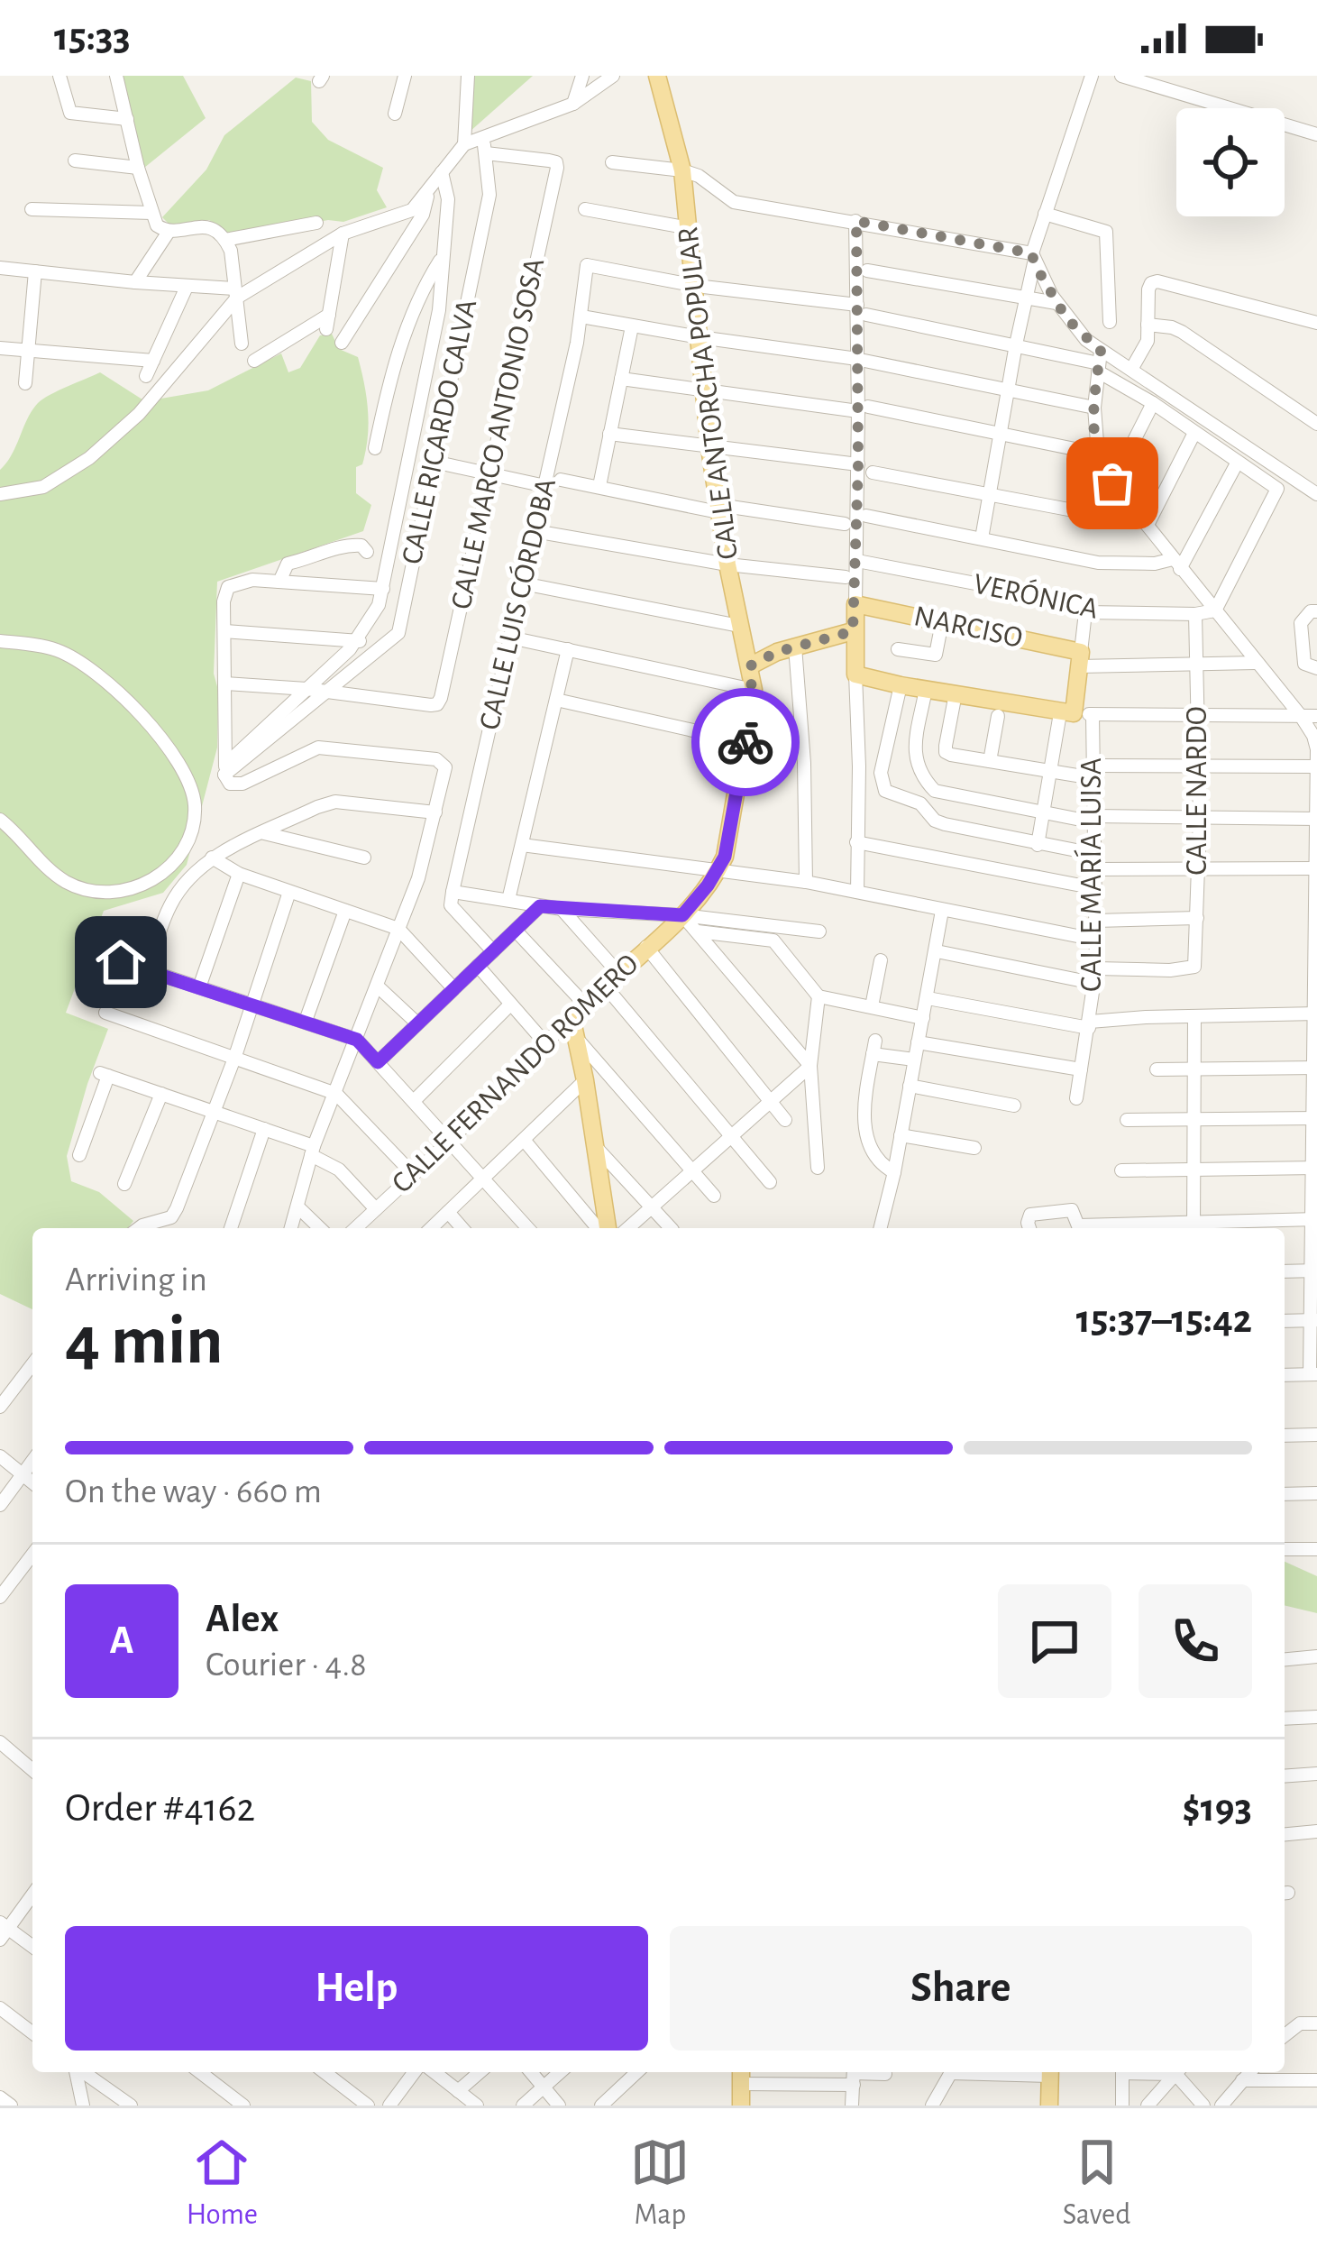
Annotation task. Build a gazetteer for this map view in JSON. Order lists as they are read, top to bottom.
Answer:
{
  "streets": {
    "main road": [
      "CALLE ANTORCHA POPULAR",
      "NARCISO",
      "CALLE MARÍA LUISA",
      "CALLE FERNANDO ROMERO"
    ],
    "street": [
      "CALLE RICARDO CALVA",
      "CALLE MARCO ANTONIO SOSA",
      "VERÓNICA",
      "CALLE LUIS CÓRDOBA",
      "CALLE NARDO"
    ]
  },
  "crossings": [
    ["CALLE ANTORCHA POPULAR", "CALLE LUIS CÓRDOBA"],
    ["CALLE ANTORCHA POPULAR", "CALLE FERNANDO ROMERO"],
    ["CALLE RICARDO CALVA", "CALLE MARCO ANTONIO SOSA"],
    ["VERÓNICA", "CALLE NARDO"],
    ["VERÓNICA", "CALLE MARÍA LUISA"],
    ["NARCISO", "CALLE NARDO"],
    ["NARCISO", "CALLE MARÍA LUISA"],
    ["CALLE NARDO", "CALLE MARÍA LUISA"]
  ],
  "page": {
    "status": "15:33",
    "heading": ["4 min", "Arriving in", "15:37–15:42"],
    "panel": [
      "Alex",
      "Courier · 4.8",
      "Order #4162",
      "$193"
    ],
    "bar": "On the way · 660 m",
    "round": "A",
    "buttons": ["Help", "Share"],
    "tabs": ["Home", "Map", "Saved"]
  }
}
